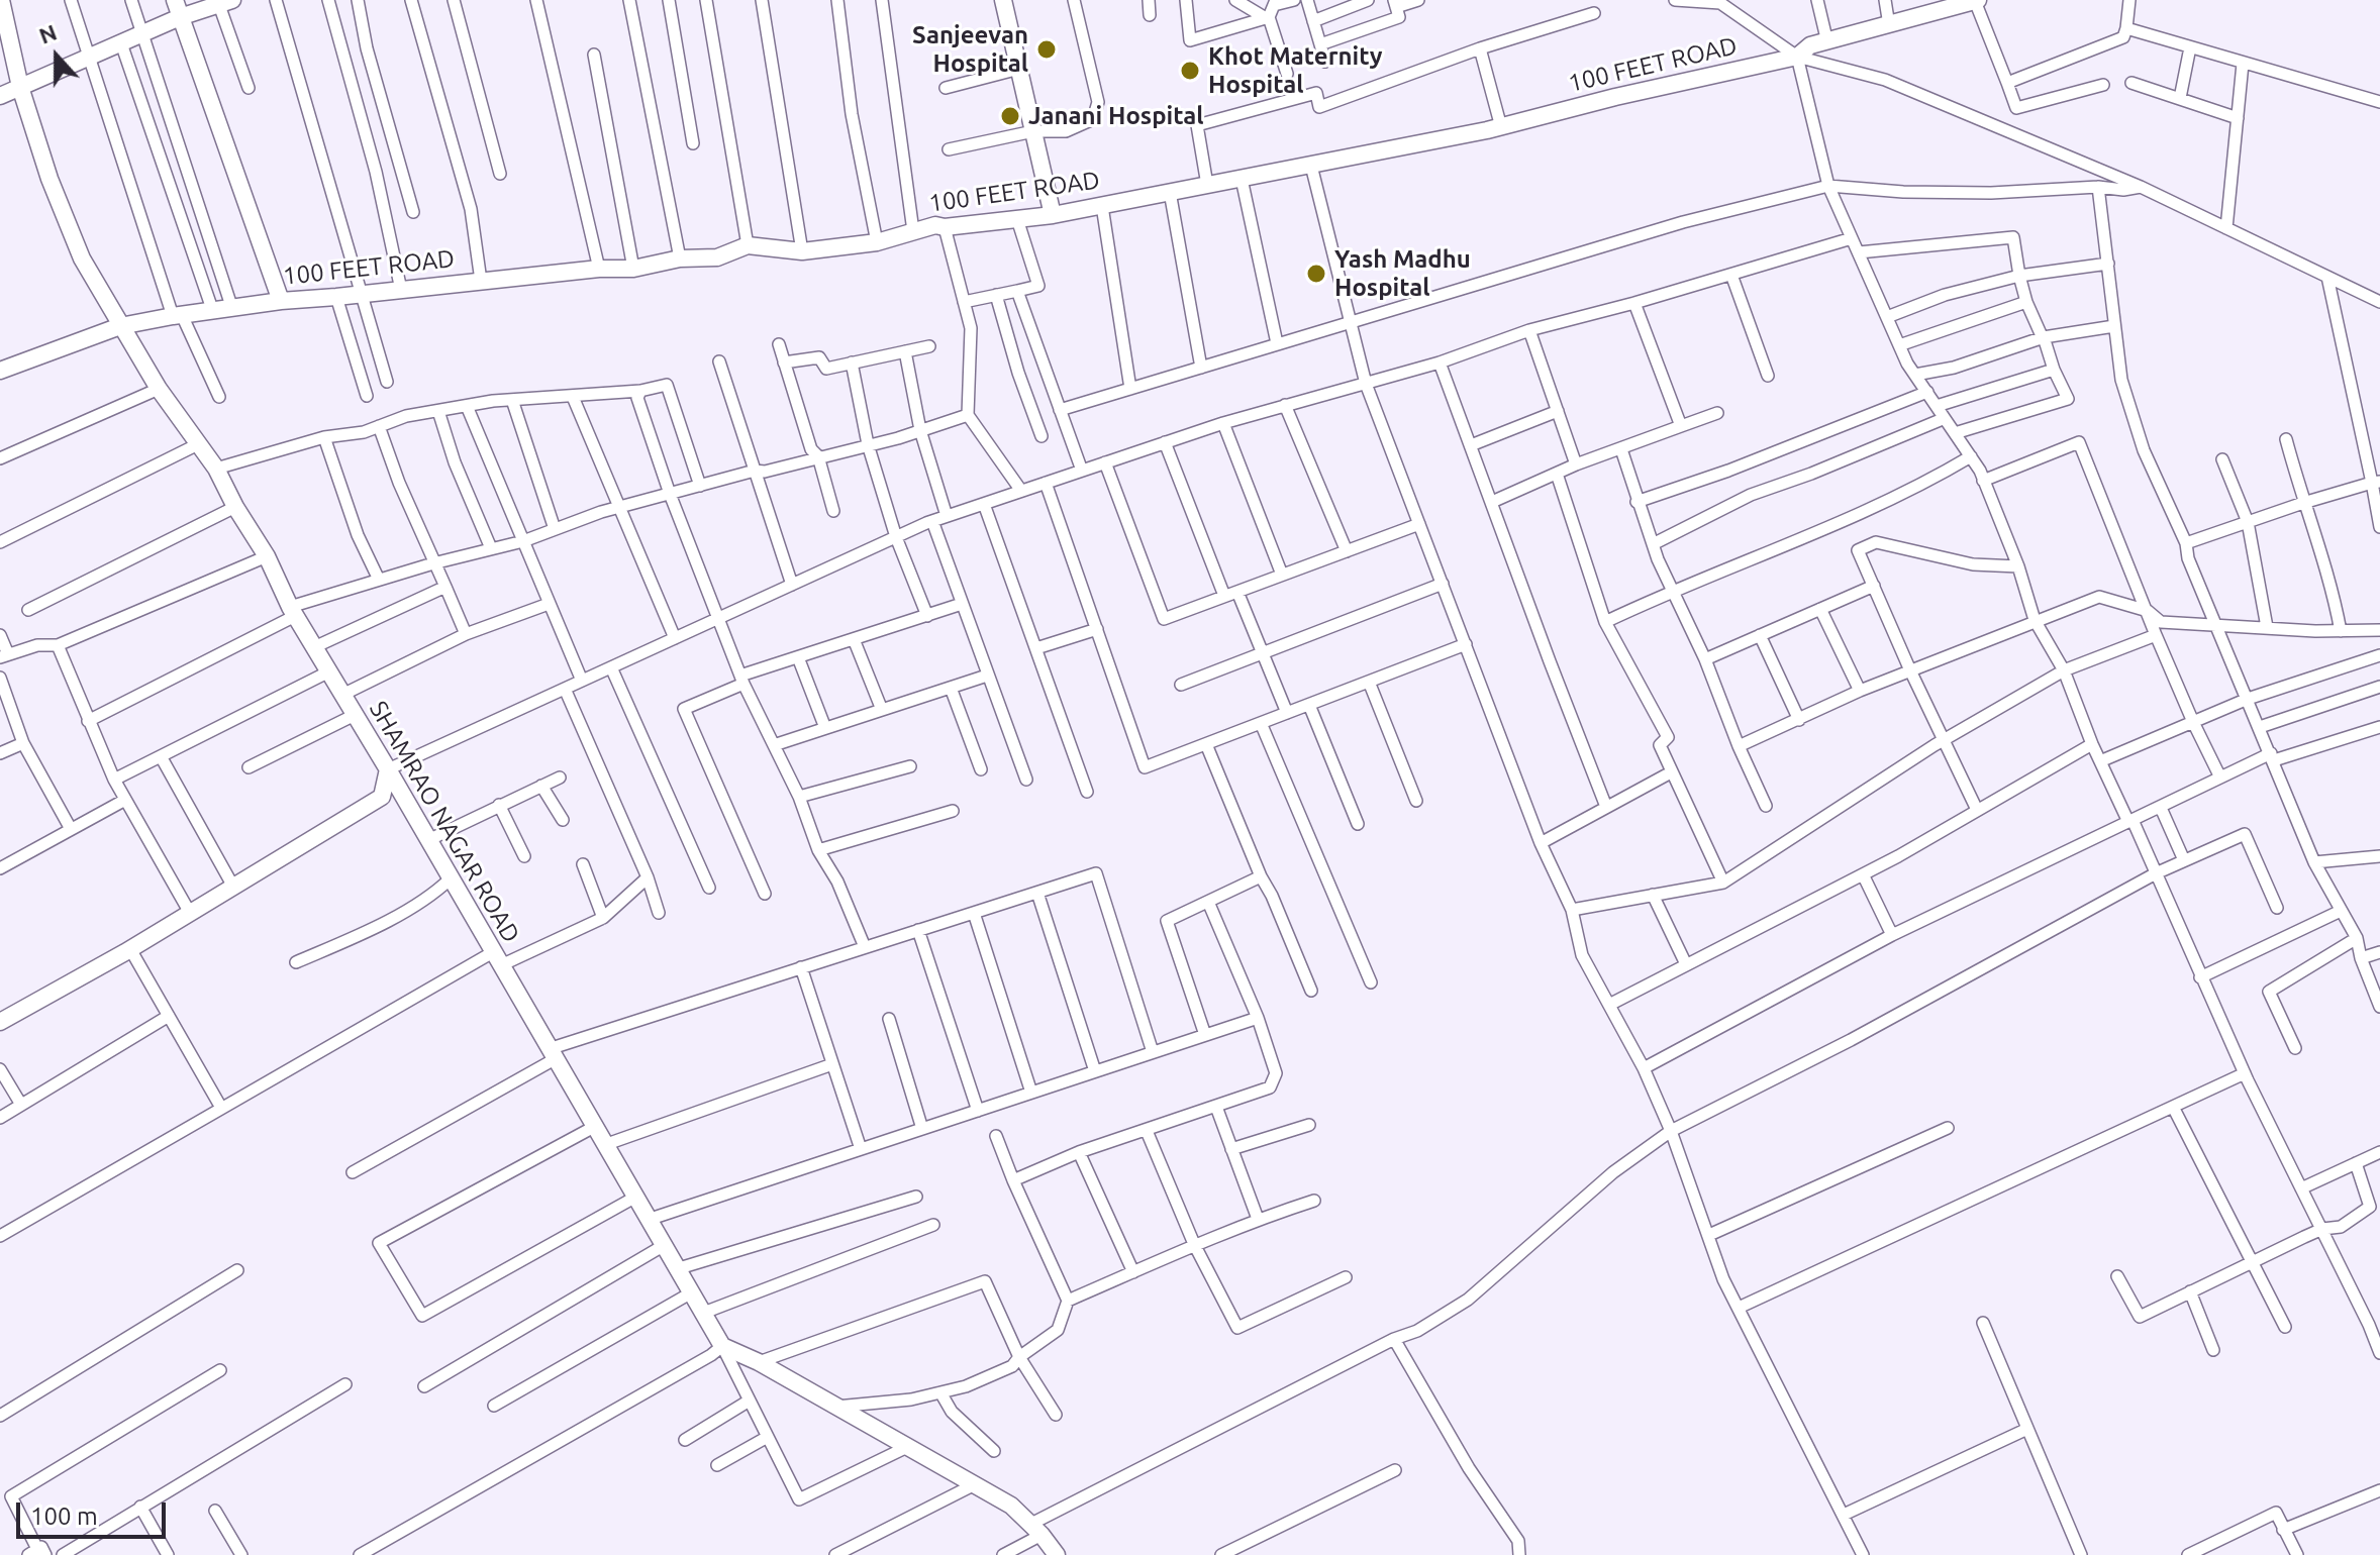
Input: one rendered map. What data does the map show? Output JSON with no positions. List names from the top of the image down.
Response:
{
  "streets": {
    "main road": ["100 FEET ROAD", "SHAMRAO NAGAR ROAD"]
  },
  "crossings": [
    ["100 FEET ROAD", "SHAMRAO NAGAR ROAD"]
  ],
  "places": [
    "Sanjeevan Hospital",
    "Khot Maternity Hospital",
    "Janani Hospital",
    "Yash Madhu Hospital"
  ],
  "scale_bar": "100 m",
  "north": "top"
}
